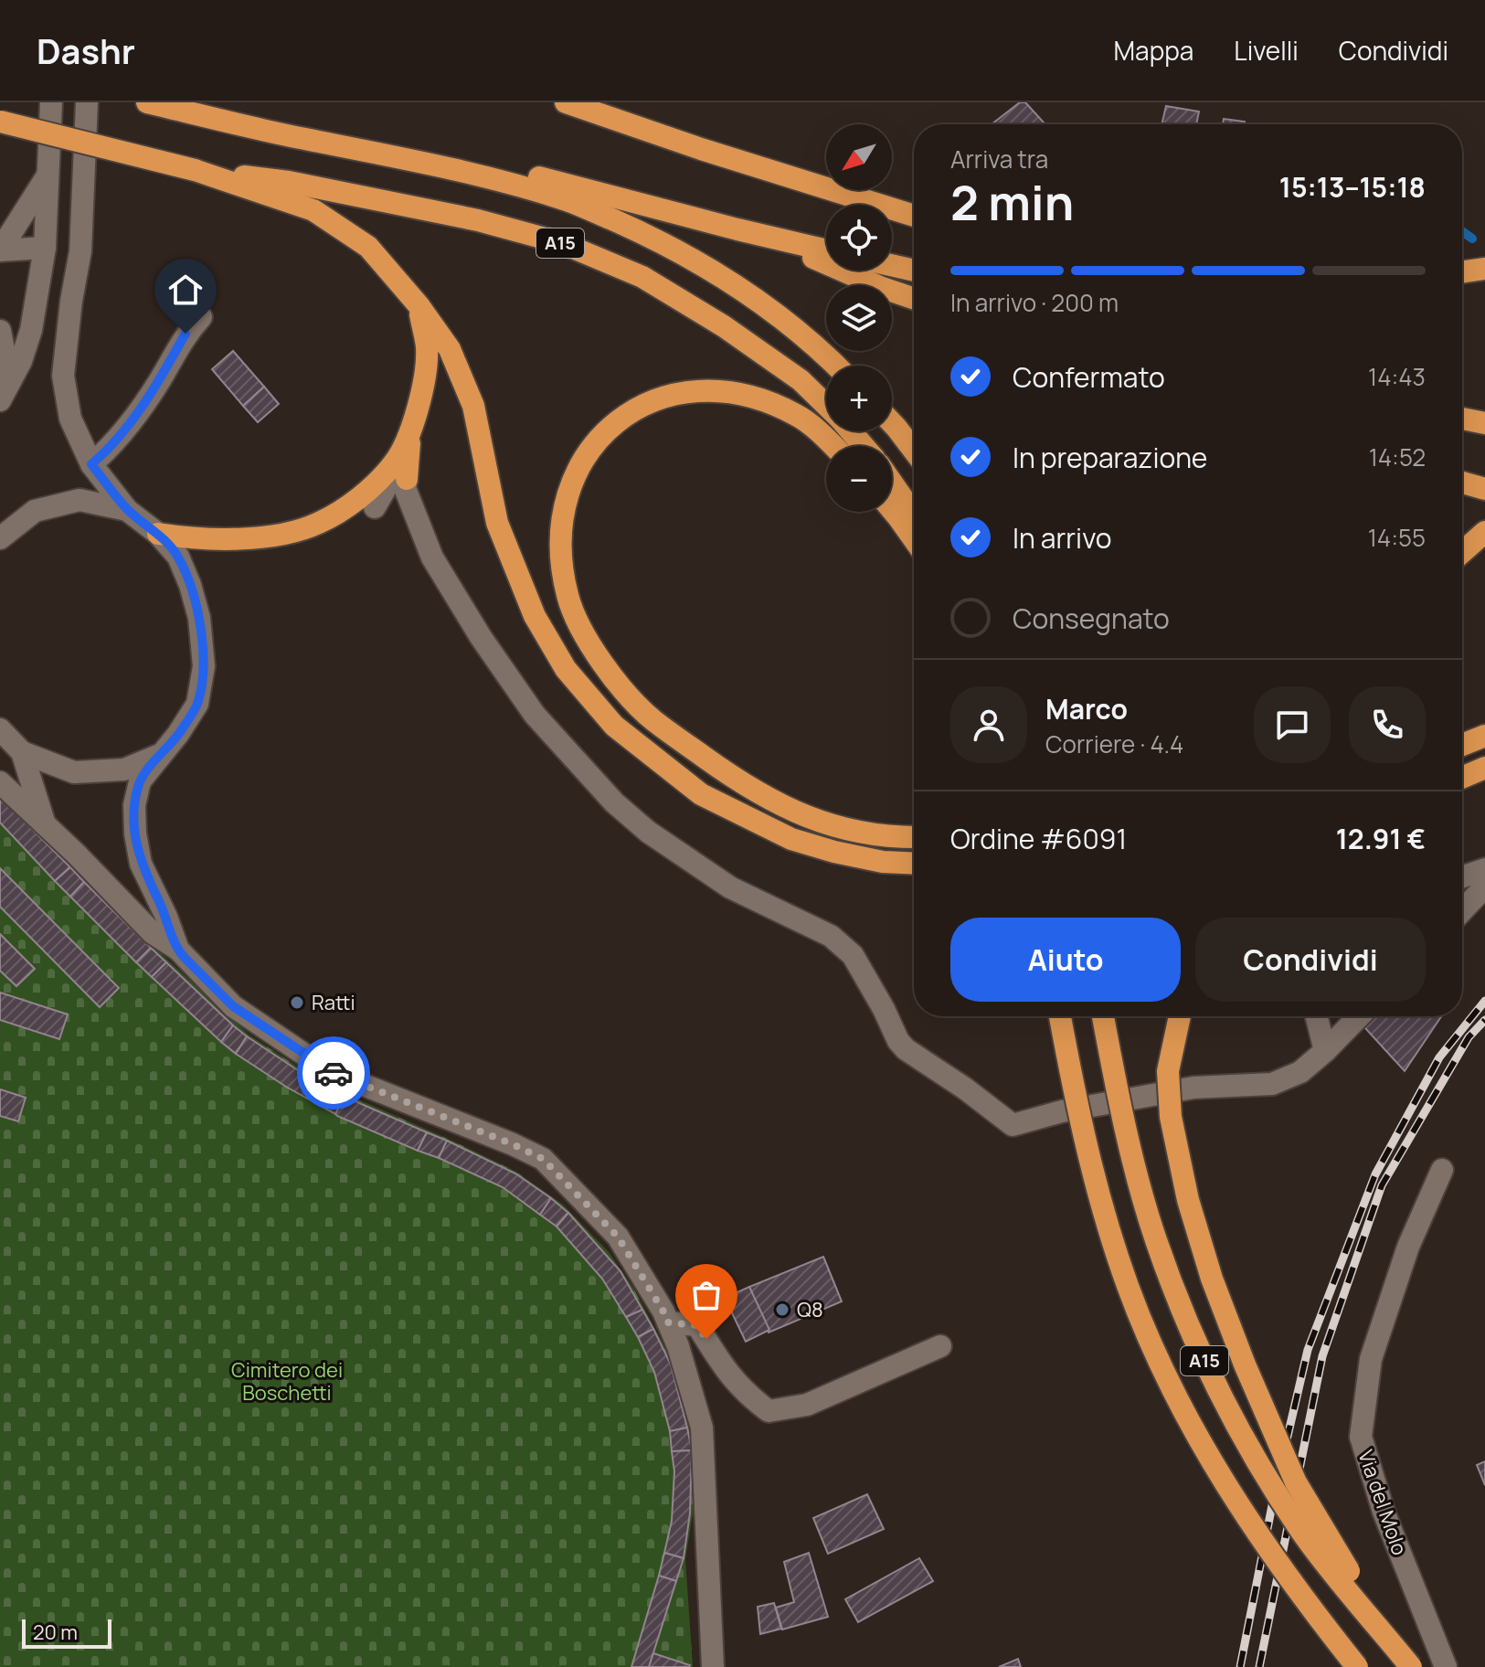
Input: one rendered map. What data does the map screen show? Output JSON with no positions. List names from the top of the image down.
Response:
{
  "streets": {
    "highway": ["A15"],
    "street": ["Via del Molo"]
  },
  "parks": ["Cimitero dei Boschetti"],
  "places": ["Ratti", "Q8"],
  "scale_bar": "20 m",
  "north": "bottom left",
  "page": {
    "header": "Dashr",
    "nav": ["Mappa", "Livelli", "Condividi"],
    "map_buttons": ["+", "−"],
    "heading": ["2 min", "Arriva tra", "15:13–15:18"],
    "panel": [
      "Marco",
      "Corriere · 4.4",
      "Ordine #6091",
      "12.91 €"
    ],
    "bar": "In arrivo · 200 m",
    "list": [
      ["Confermato", "14:43"],
      ["In preparazione", "14:52"],
      ["In arrivo", "14:55"],
      "Consegnato"
    ],
    "buttons": ["Aiuto", "Condividi"],
    "scale": "20 m"
  }
}
